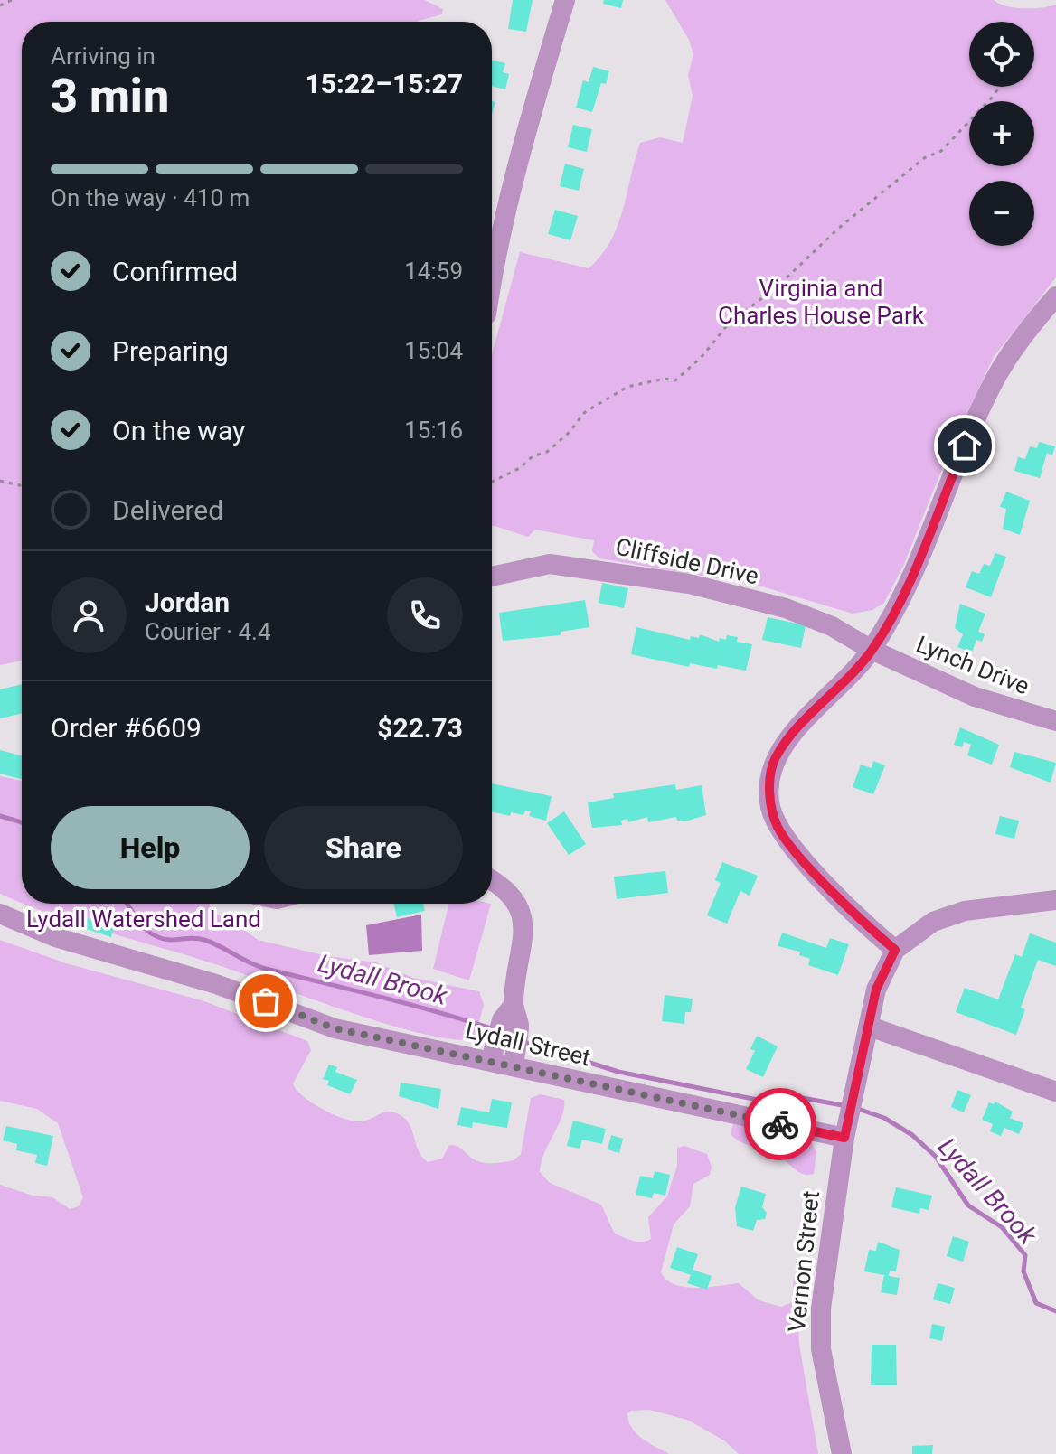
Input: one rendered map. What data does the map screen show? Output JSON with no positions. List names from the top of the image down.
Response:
{
  "streets": {
    "street": [
      "Cliffside Drive",
      "Lynch Drive",
      "Lydall Street",
      "Vernon Street"
    ]
  },
  "crossings": [
    ["Cliffside Drive", "Lynch Drive"],
    ["Lydall Street", "Vernon Street"]
  ],
  "water": ["Lydall Brook"],
  "parks": ["Virginia and Charles House Park", "Lydall Watershed Land"],
  "page": {
    "map_buttons": ["+", "−"],
    "heading": ["3 min", "Arriving in", "15:22–15:27"],
    "panel": [
      "Jordan",
      "Courier · 4.4",
      "Order #6609",
      "$22.73"
    ],
    "bar": "On the way · 410 m",
    "list": [
      ["Confirmed", "14:59"],
      ["Preparing", "15:04"],
      ["On the way", "15:16"],
      "Delivered"
    ],
    "buttons": ["Help", "Share"]
  }
}
